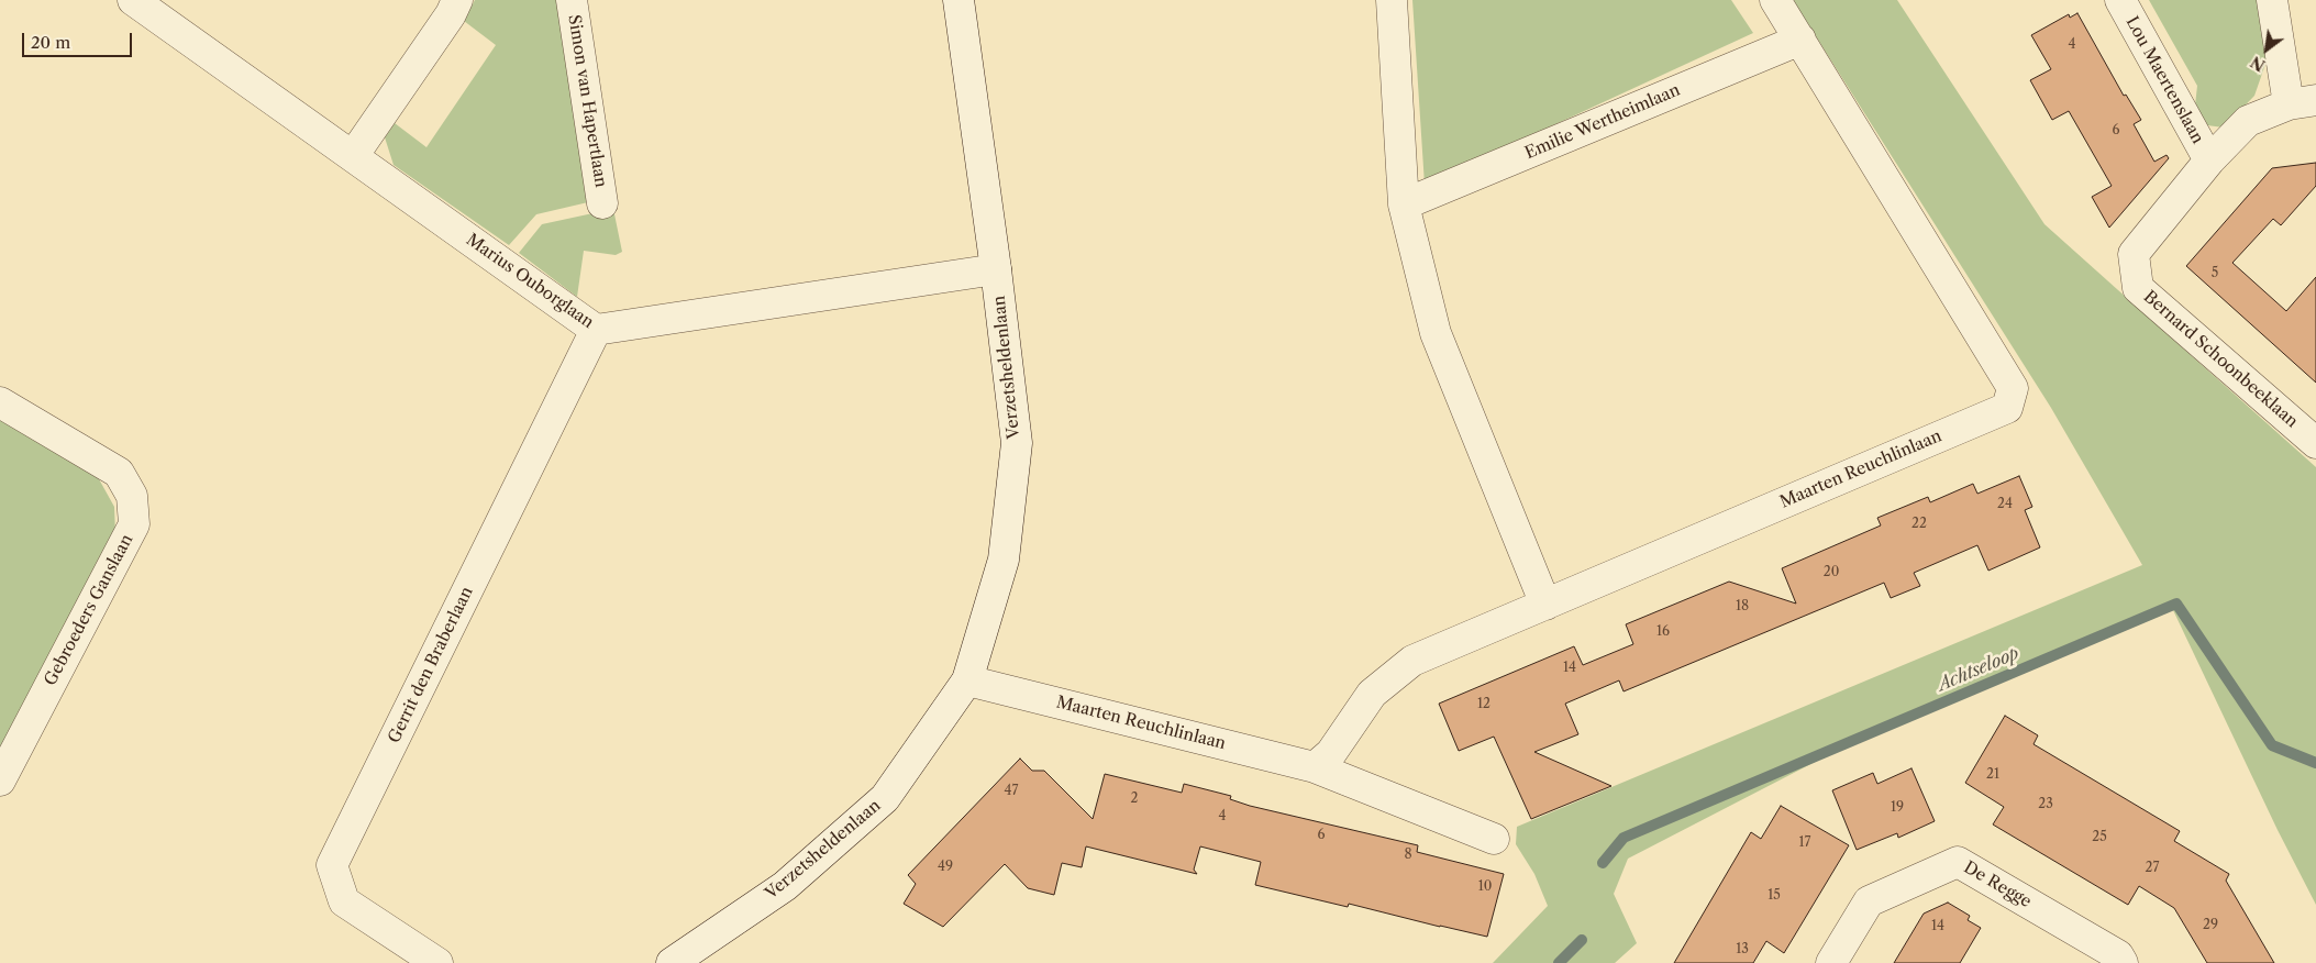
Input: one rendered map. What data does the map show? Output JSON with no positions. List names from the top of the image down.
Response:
{
  "streets": {
    "street": [
      "Lou Maertenslaan",
      "Simon van Hapertlaan",
      "Emilie Wertheimlaan",
      "Marius Ouborglaan",
      "Bernard Schoonbeeklaan",
      "Verzetsheldenlaan",
      "Maarten Reuchlinlaan",
      "Gebroeders Ganslaan",
      "Gerrit den Braberlaan",
      "De Regge"
    ]
  },
  "crossings": [
    ["Lou Maertenslaan", "Bernard Schoonbeeklaan"],
    ["Emilie Wertheimlaan", "Maarten Reuchlinlaan"],
    ["Marius Ouborglaan", "Verzetsheldenlaan"],
    ["Marius Ouborglaan", "Gerrit den Braberlaan"],
    ["Verzetsheldenlaan", "Maarten Reuchlinlaan"]
  ],
  "water": ["Achtseloop"],
  "house_numbers": [
    "4",
    "6",
    "5",
    "24",
    "22",
    "20",
    "18",
    "16",
    "14",
    "12",
    "21",
    "47",
    "2",
    "23",
    "19",
    "4",
    "6",
    "25",
    "17",
    "8",
    "49",
    "27",
    "10",
    "15",
    "29",
    "14",
    "13"
  ],
  "scale_bar": "20 m",
  "north": "bottom left"
}
